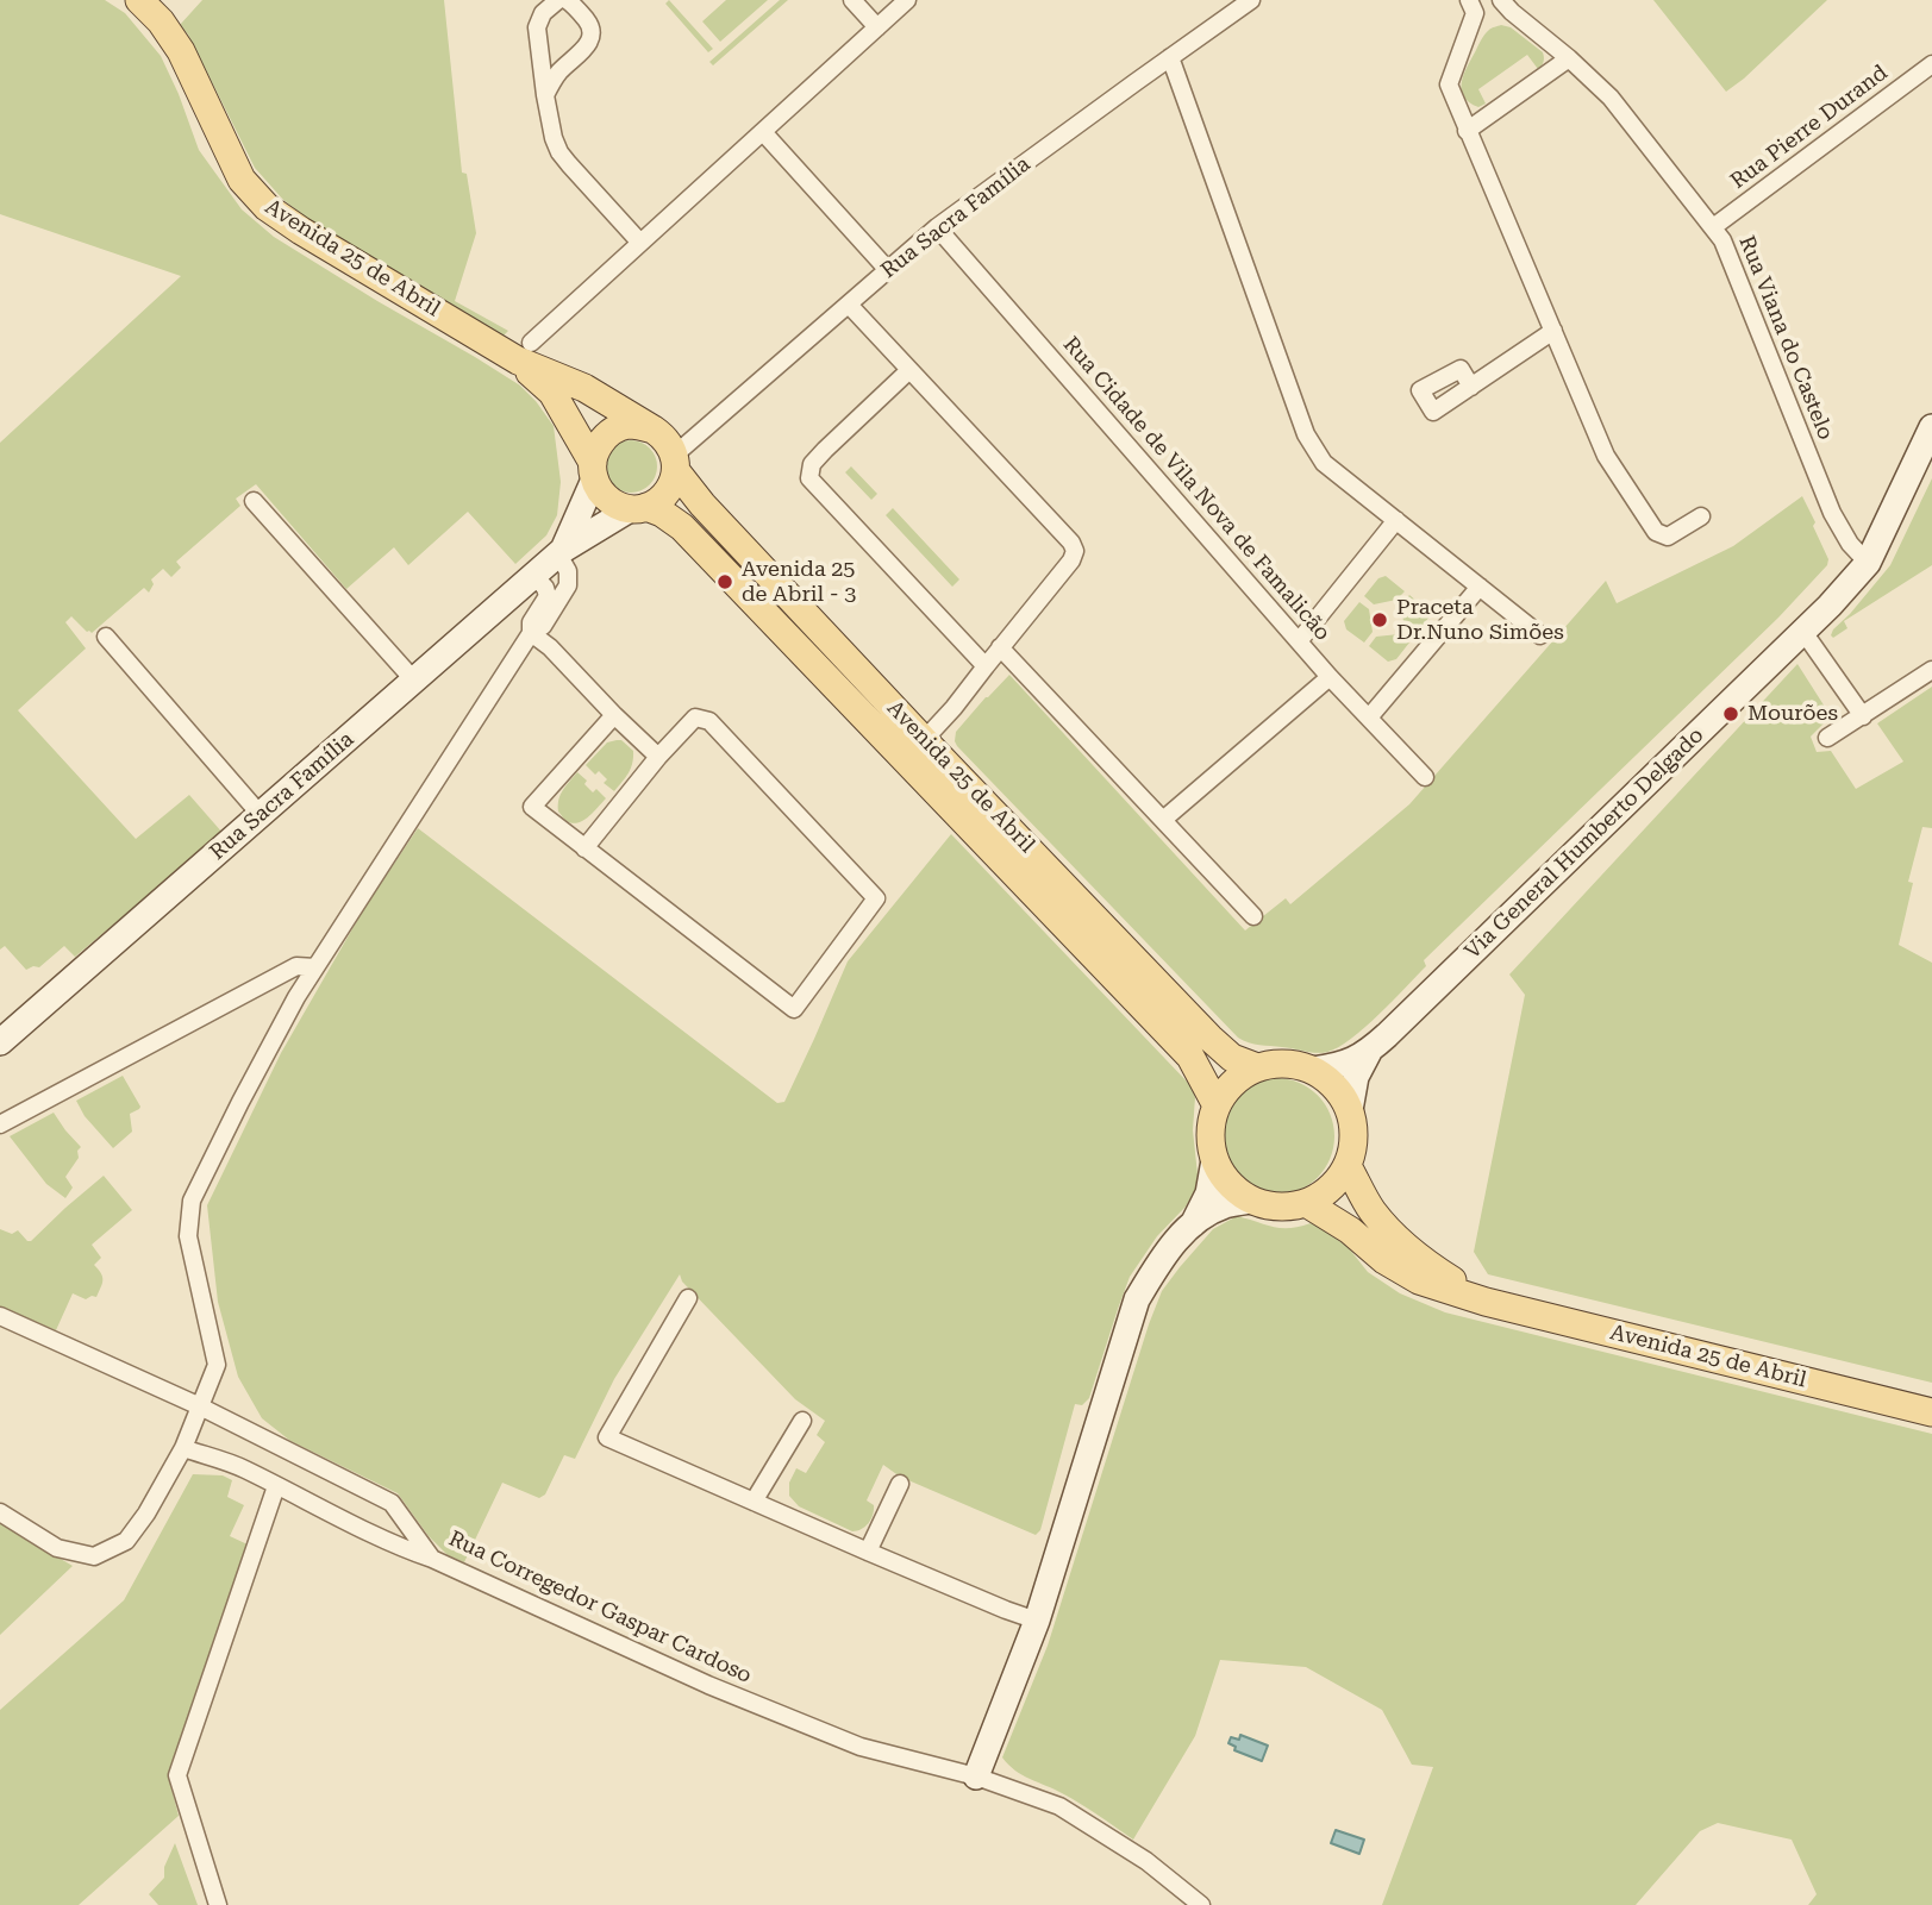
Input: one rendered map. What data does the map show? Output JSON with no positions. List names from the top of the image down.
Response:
{
  "streets": {
    "main road": ["Avenida 25 de Abril"],
    "street": [
      "Rua Pierre Durand",
      "Rua Sacra Família",
      "Rua Viana do Castelo",
      "Rua Cidade de Vila Nova de Famalicão",
      "Via General Humberto Delgado",
      "Rua Corregedor Gaspar Cardoso"
    ]
  },
  "crossings": [
    ["Rua Pierre Durand", "Rua Viana do Castelo"],
    ["Rua Sacra Família", "Avenida 25 de Abril"],
    ["Rua Sacra Família", "Rua Cidade de Vila Nova de Famalicão"],
    ["Avenida 25 de Abril", "Via General Humberto Delgado"],
    ["Rua Viana do Castelo", "Via General Humberto Delgado"]
  ],
  "places": ["Avenida 25 de Abril - 3", "Praceta Dr.Nuno Simões", "Mourões"]
}
